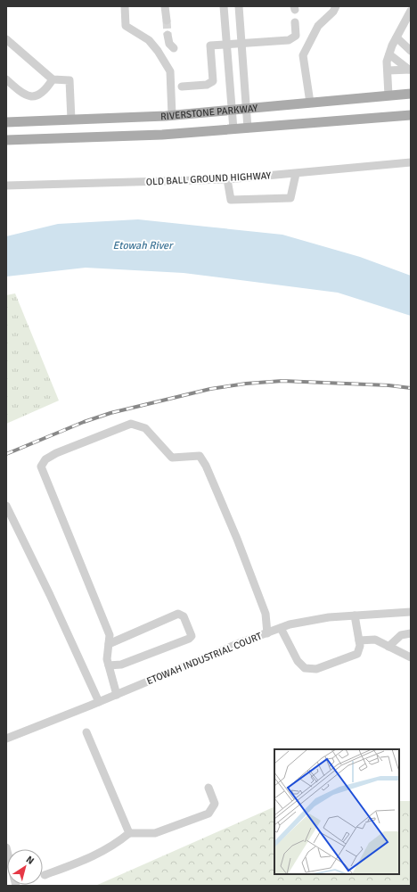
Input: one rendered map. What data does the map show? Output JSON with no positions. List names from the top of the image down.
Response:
{
  "streets": {
    "main road": ["RIVERSTONE PARKWAY"],
    "street": ["OLD BALL GROUND HIGHWAY", "ETOWAH INDUSTRIAL COURT"]
  },
  "water": ["Etowah River"],
  "north": "top right"
}
